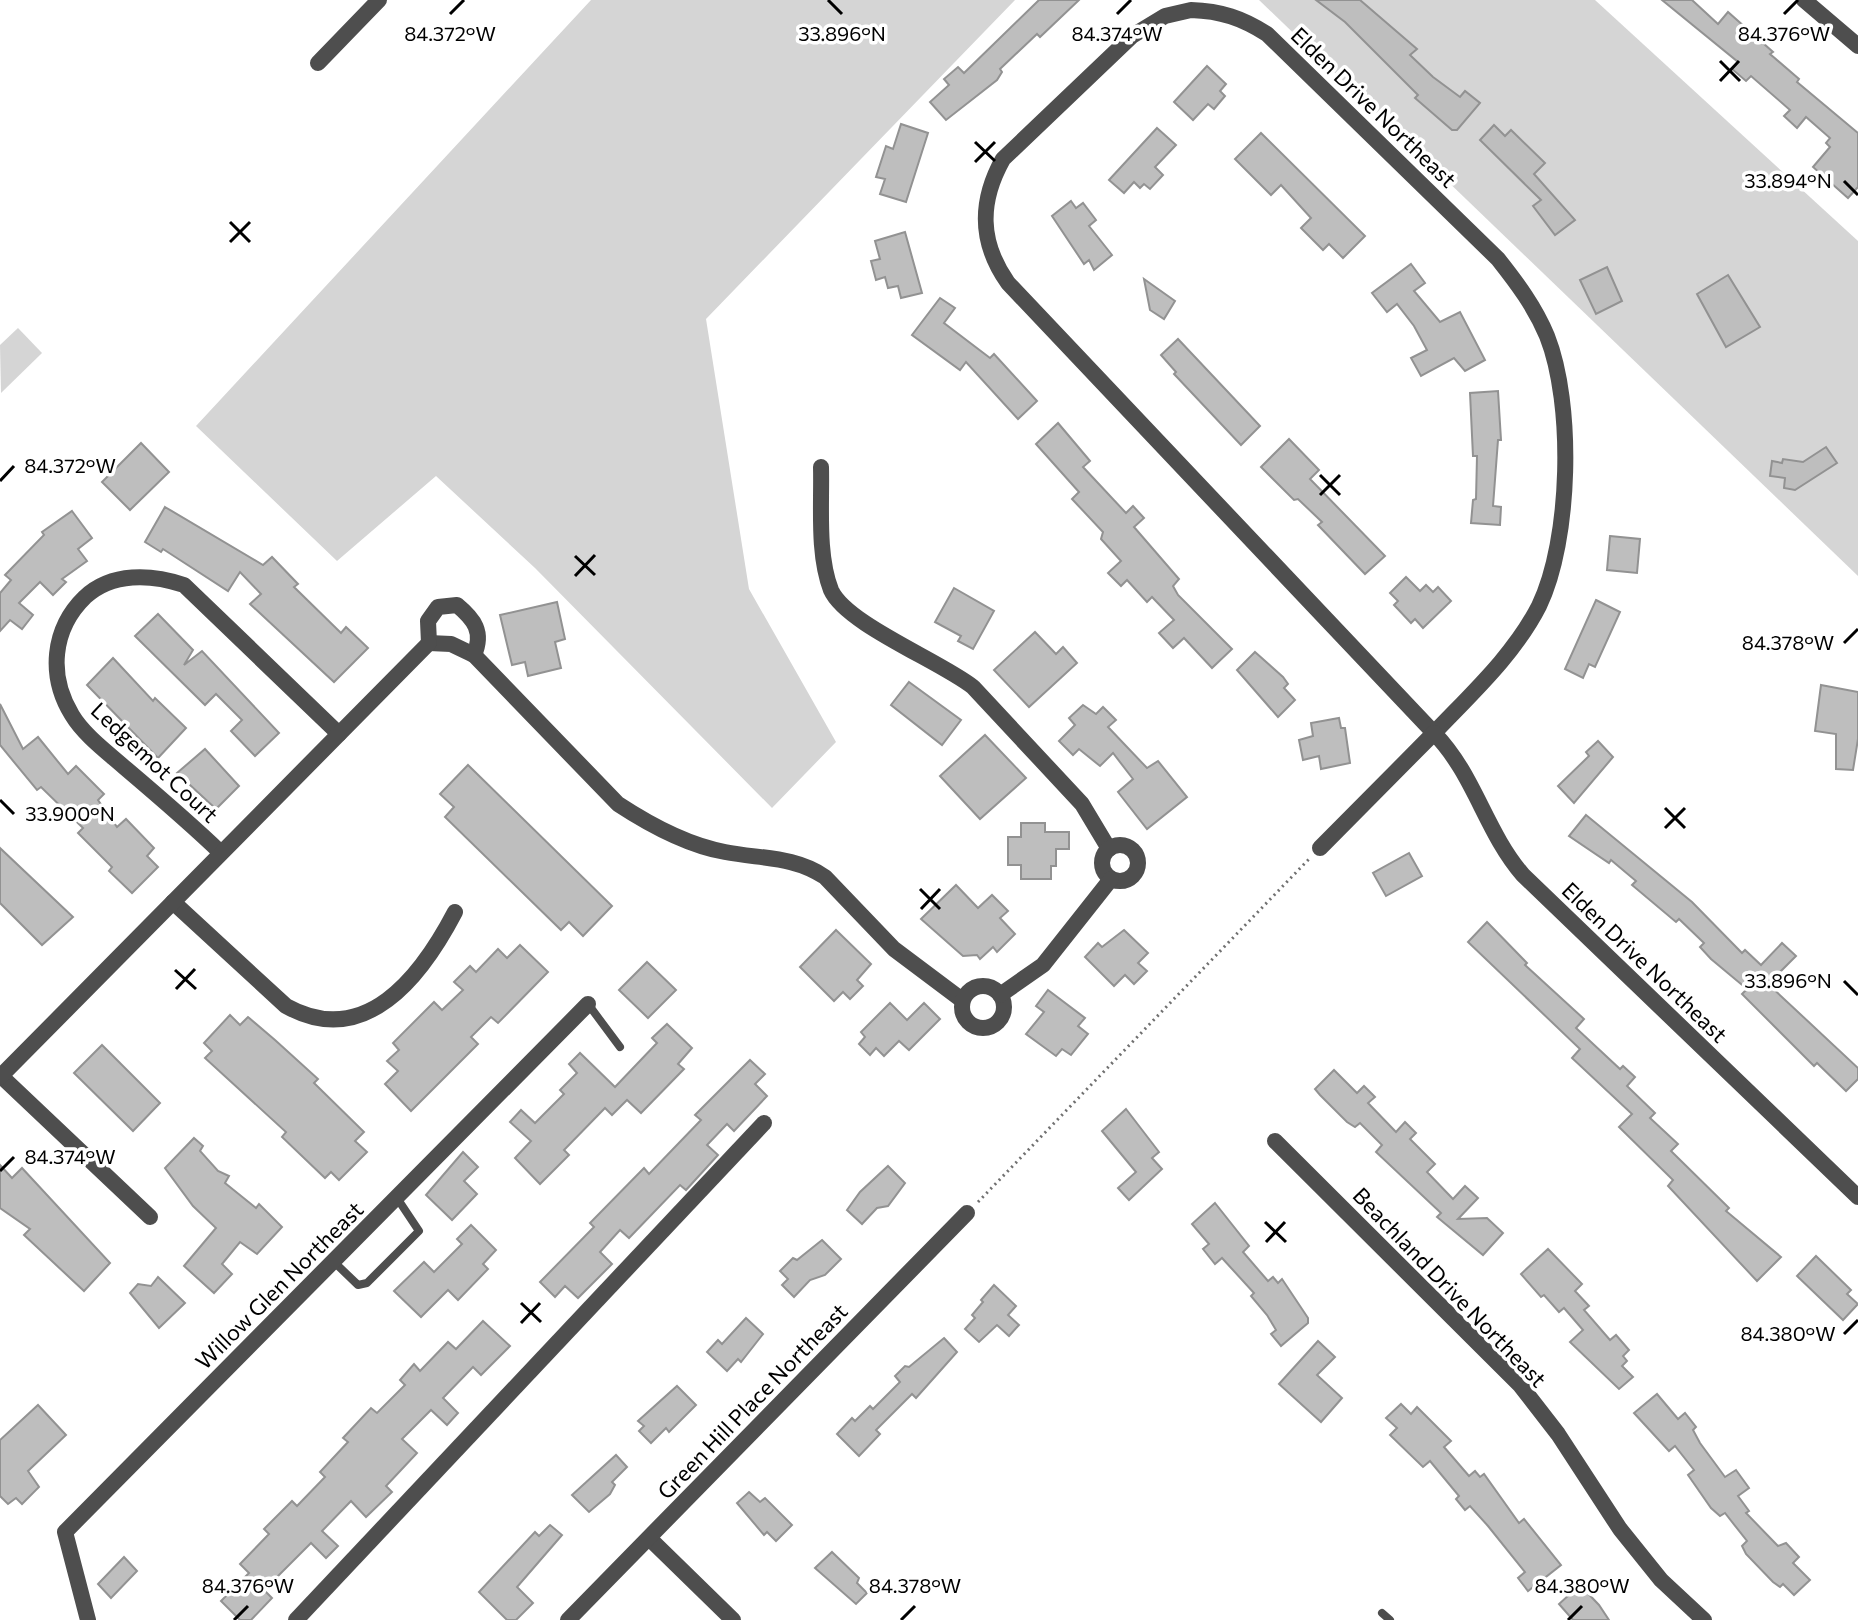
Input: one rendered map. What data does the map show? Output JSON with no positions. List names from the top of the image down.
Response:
{
  "streets": {
    "street": [
      "Elden Drive Northeast",
      "Ledgemot Court",
      "Willow Glen Northeast",
      "Beachland Drive Northeast",
      "Green Hill Place Northeast"
    ]
  },
  "coordinates": [
    "33.896°N",
    "84.372°W",
    "84.374°W",
    "84.376°W",
    "33.894°N",
    "84.378°W",
    "33.900°N",
    "84.380°W"
  ]
}
